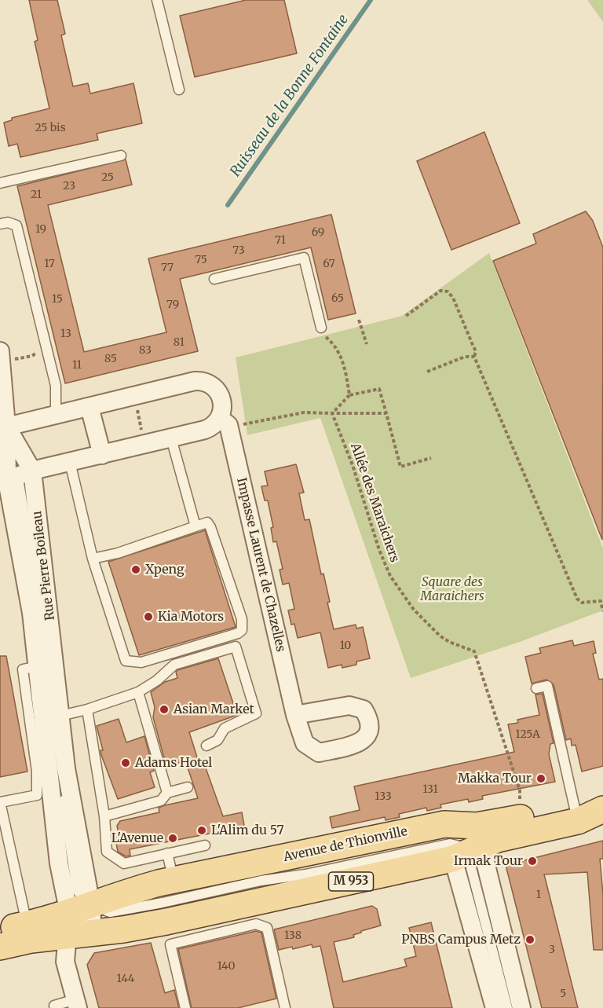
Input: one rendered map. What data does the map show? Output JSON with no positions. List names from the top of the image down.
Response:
{
  "streets": {
    "main road": ["Avenue de Thionville", "M 953"],
    "street": ["Impasse Laurent de Chazelles", "Rue Pierre Boileau"],
    "path": ["Allée des Maraichers"]
  },
  "crossings": [
    ["Rue Pierre Boileau", "Avenue de Thionville"]
  ],
  "water": ["Ruisseau de la Bonne Fontaine"],
  "parks": ["Square des Maraichers"],
  "places": [
    "Xpeng",
    "Kia Motors",
    "Asian Market",
    "Adams Hotel",
    "Makka Tour",
    "L'Alim du 57",
    "L'Avenue",
    "Irmak Tour",
    "PNBS Campus Metz"
  ],
  "house_numbers": [
    "25 bis",
    "25",
    "23",
    "21",
    "19",
    "69",
    "71",
    "73",
    "75",
    "17",
    "67",
    "77",
    "65",
    "15",
    "79",
    "13",
    "81",
    "83",
    "85",
    "11",
    "10",
    "125A",
    "131",
    "133",
    "1",
    "138",
    "3",
    "140",
    "144",
    "5"
  ]
}
